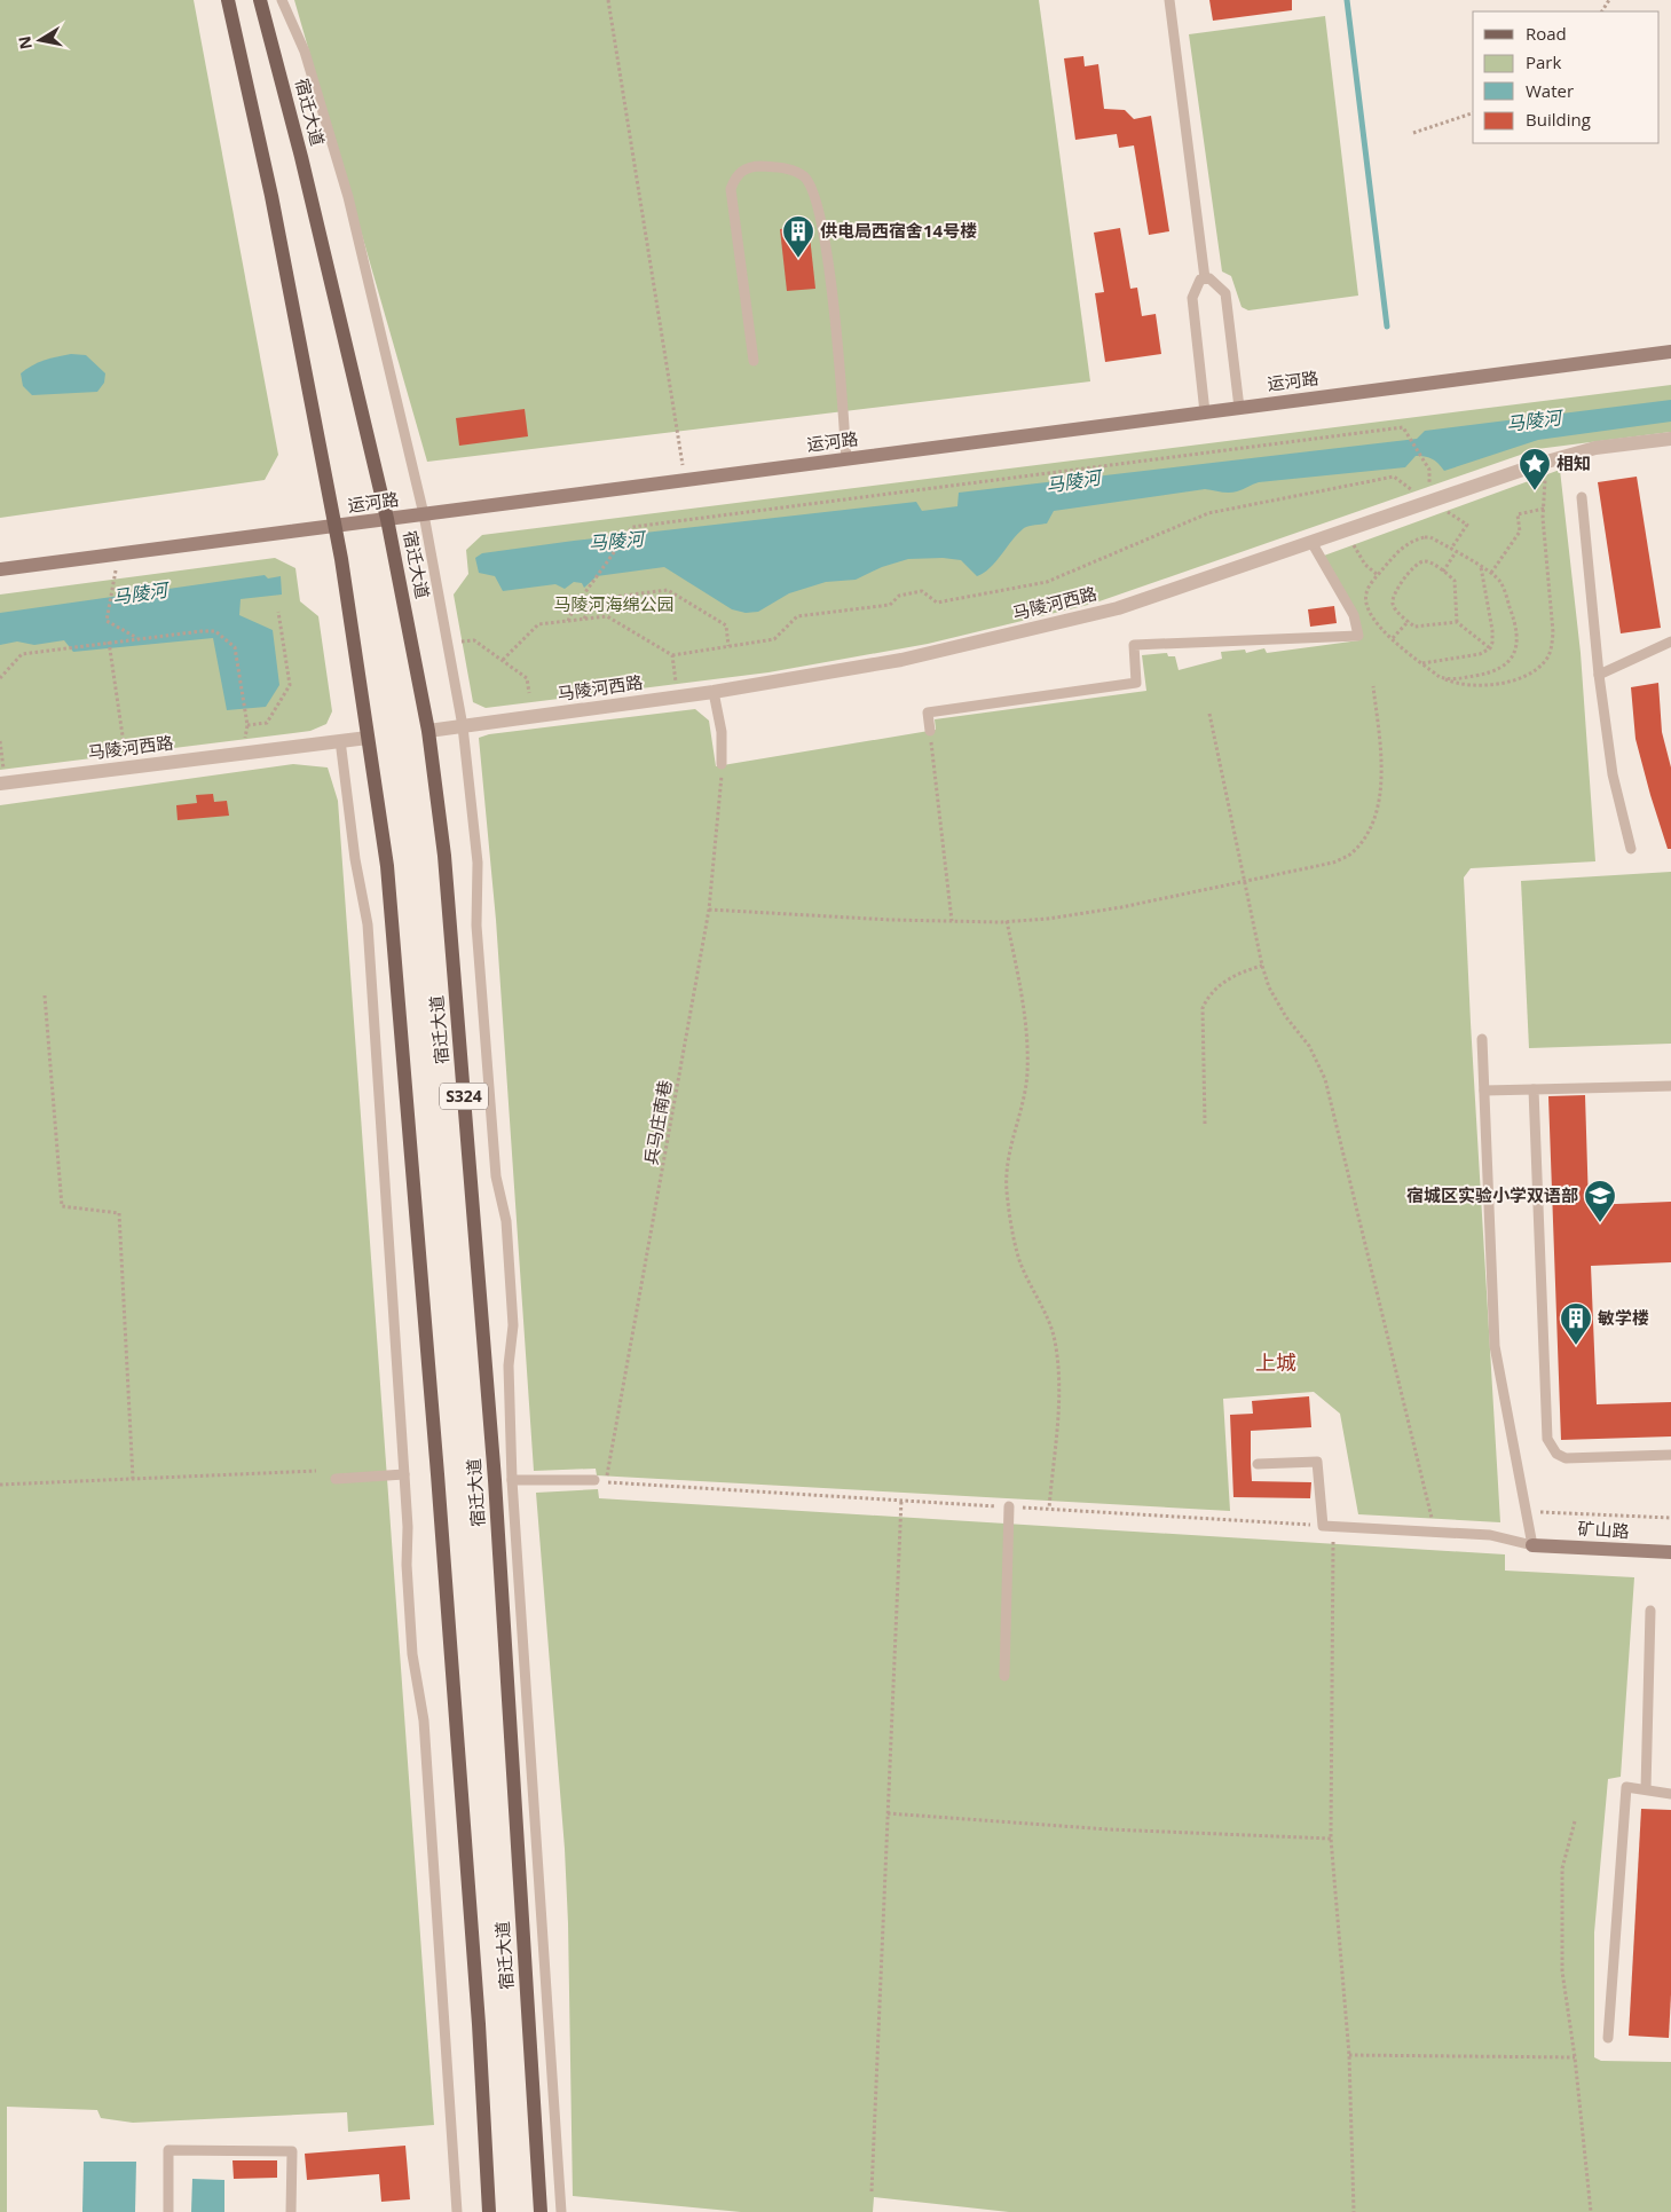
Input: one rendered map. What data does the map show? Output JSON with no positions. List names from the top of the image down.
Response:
{
  "streets": {
    "main road": ["宿迁大道", "S324"],
    "street": ["运河路", "马陵河西路", "矿山路"],
    "path": ["兵马庄南巷"]
  },
  "crossings": [
    ["宿迁大道", "运河路"],
    ["宿迁大道", "马陵河西路"]
  ],
  "districts": ["上城"],
  "water": ["马陵河"],
  "parks": ["马陵河海绵公园"],
  "places": {
    "building": ["供电局西宿舍14号楼", "敏学楼"],
    "place": ["相知"],
    "school or university": ["宿城区实验小学双语部"]
  },
  "legend": [
    "Road",
    "Park",
    "Water",
    "Building"
  ],
  "north": "left"
}
